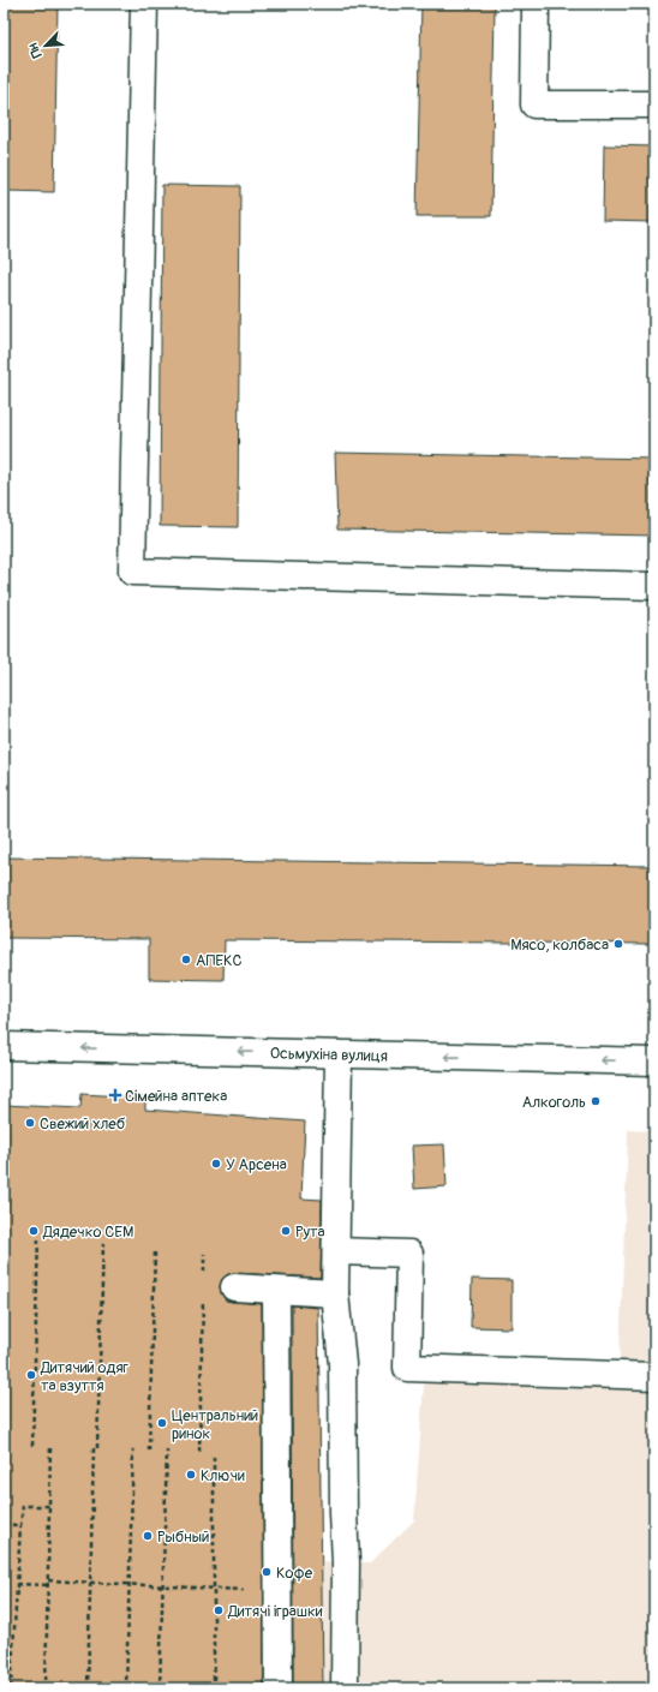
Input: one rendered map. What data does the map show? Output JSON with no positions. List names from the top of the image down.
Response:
{
  "streets": {
    "street": ["Осьмухіна вулиця"]
  },
  "one_way": ["Осьмухіна вулиця"],
  "places": {
    "other": [
      "Мясо, колбаса",
      "АПЕКС",
      "Алкоголь",
      "Свежий хлеб",
      "У Арсена",
      "Дядечко СЕМ",
      "Рута",
      "Дитячий одяг та взуття",
      "Центральний ринок",
      "Ключи",
      "Рыбный",
      "Кофе",
      "Дитячі іграшки"
    ],
    "health": ["Сімейна аптека"]
  },
  "north": "bottom left"
}
